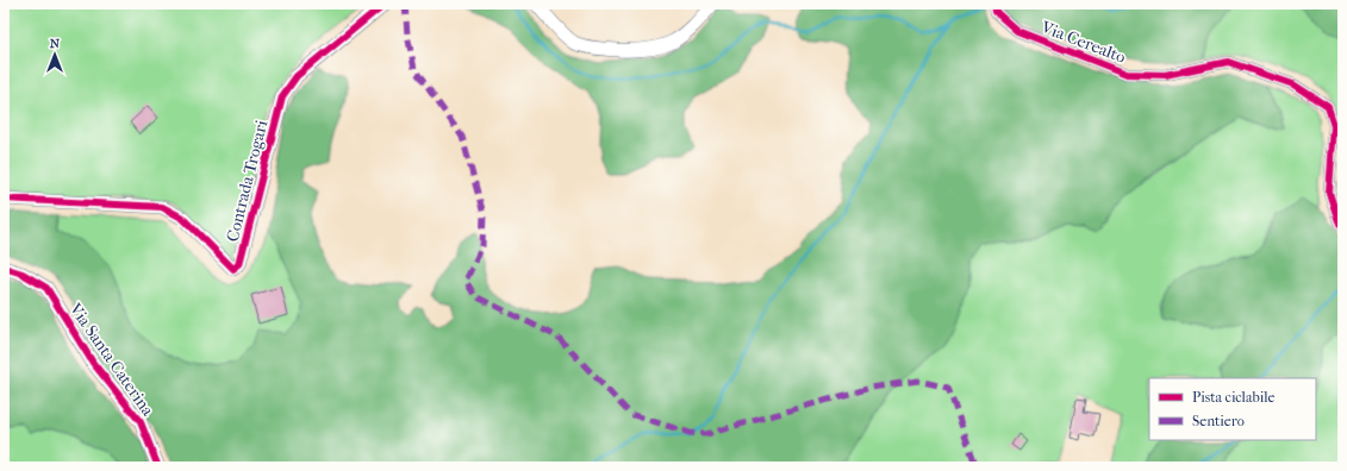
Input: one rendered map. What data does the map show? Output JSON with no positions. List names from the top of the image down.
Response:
{
  "streets": {
    "street": ["Via Cerealto", "Contrada Trogari", "Via Santa Caterina"]
  },
  "legend": ["Pista ciclabile", "Sentiero"],
  "north": "top"
}
